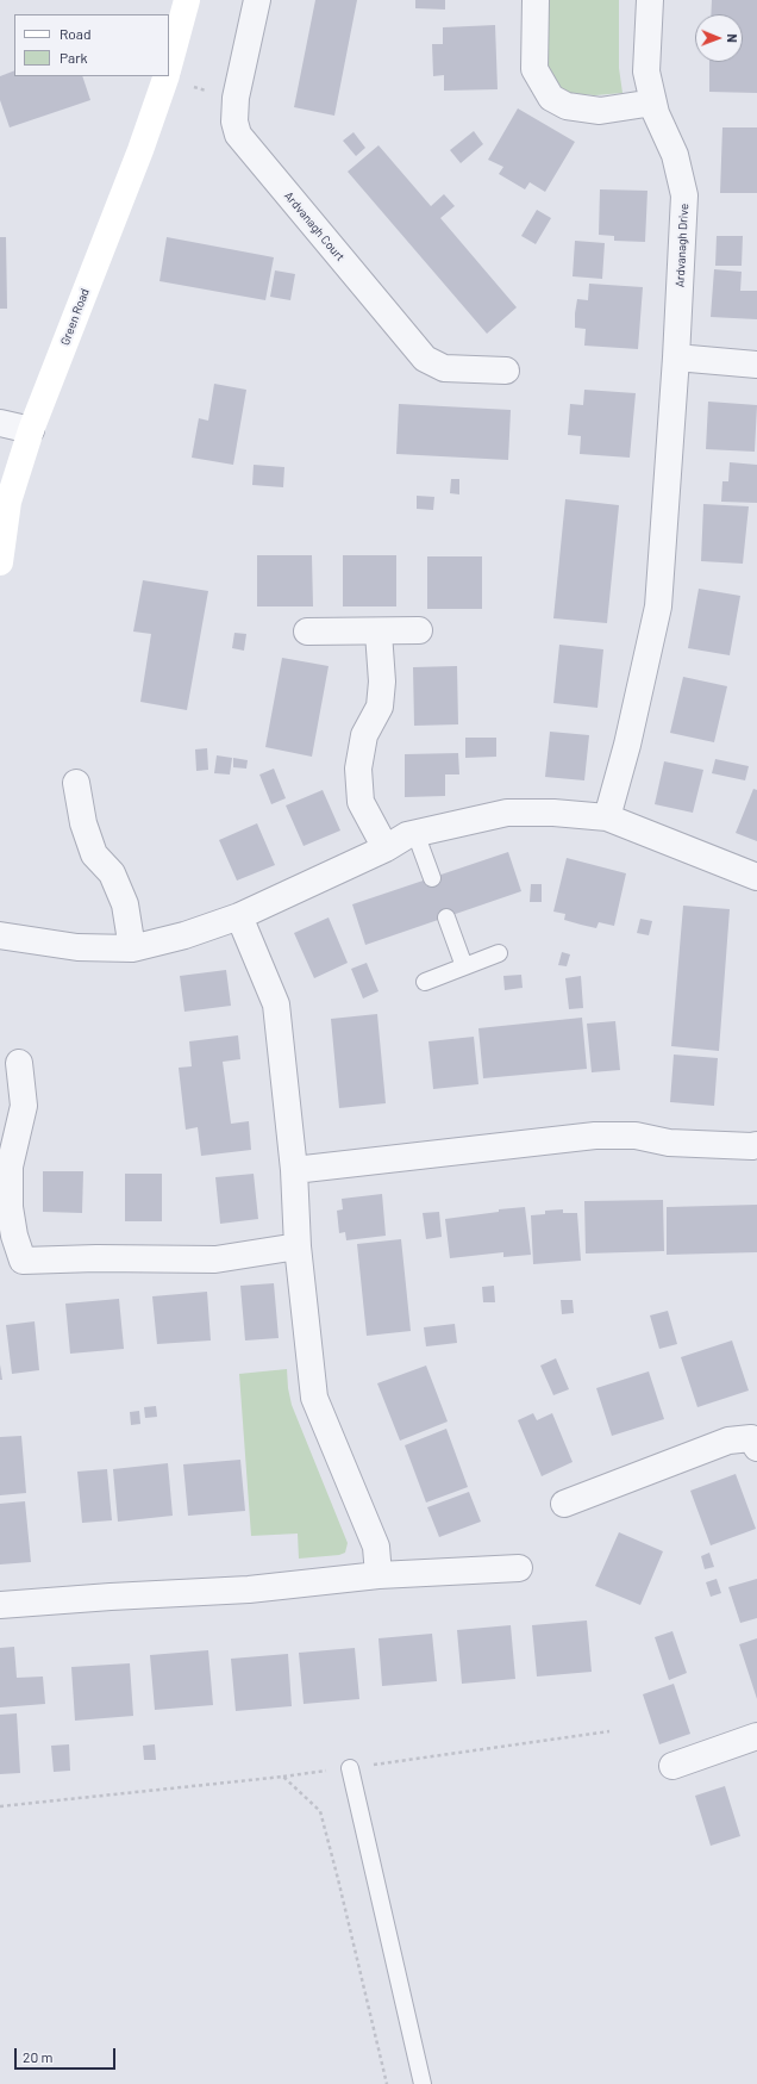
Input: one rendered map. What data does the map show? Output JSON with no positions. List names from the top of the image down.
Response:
{
  "streets": {
    "street": ["Ardvanagh Court", "Ardvanagh Drive", "Green Road"]
  },
  "legend": ["Road", "Park"],
  "scale_bar": "20 m",
  "north": "right"
}
